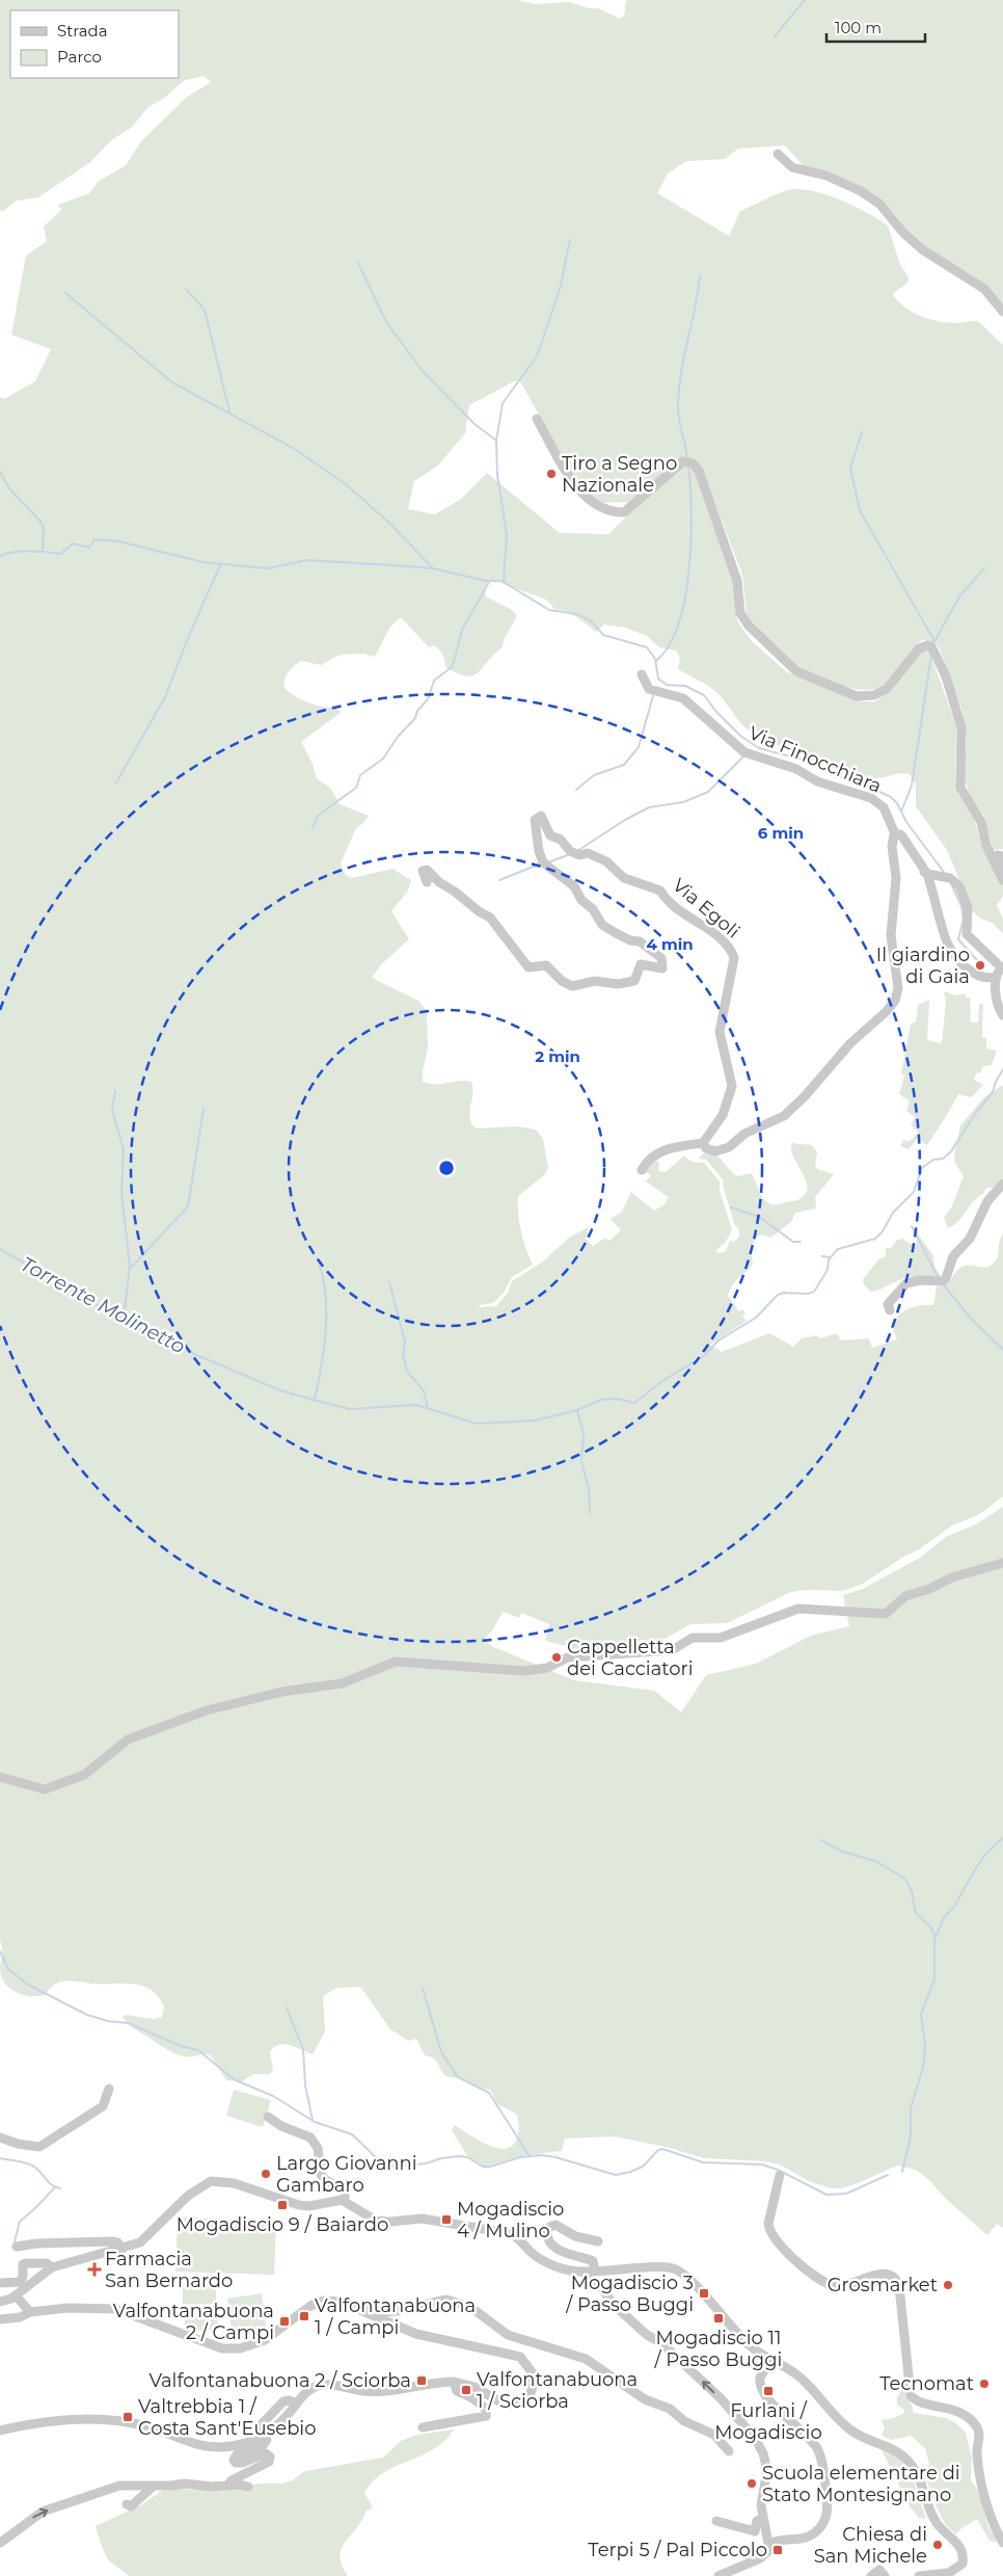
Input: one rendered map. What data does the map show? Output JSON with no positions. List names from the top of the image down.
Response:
{
  "streets": {
    "street": ["Via Finocchiara", "Via Egoli"]
  },
  "water": ["Torrente Molinetto"],
  "places": {
    "other": [
      "Tiro a Segno Nazionale",
      "Il giardino di Gaia",
      "Cappelletta dei Cacciatori",
      "Largo Giovanni Gambaro",
      "Grosmarket",
      "Tecnomat",
      "Scuola elementare di Stato Montesignano",
      "Chiesa di San Michele"
    ],
    "transit": [
      "Mogadiscio 9 / Baiardo",
      "Mogadiscio 4 / Mulino",
      "Mogadiscio 3 / Passo Buggi",
      "Valfontanabuona 1 / Campi",
      "Mogadiscio 11 / Passo Buggi",
      "Valfontanabuona 2 / Campi",
      "Valfontanabuona 2 / Sciorba",
      "Valfontanabuona 1 / Sciorba",
      "Furlani / Mogadiscio",
      "Valtrebbia 1 / Costa Sant'Eusebio",
      "Terpi 5 / Pal Piccolo"
    ],
    "health": ["Farmacia San Bernardo"]
  },
  "legend": ["Strada", "Parco"],
  "scale_bar": "100 m",
  "rings": ["6 min", "4 min", "2 min"]
}
